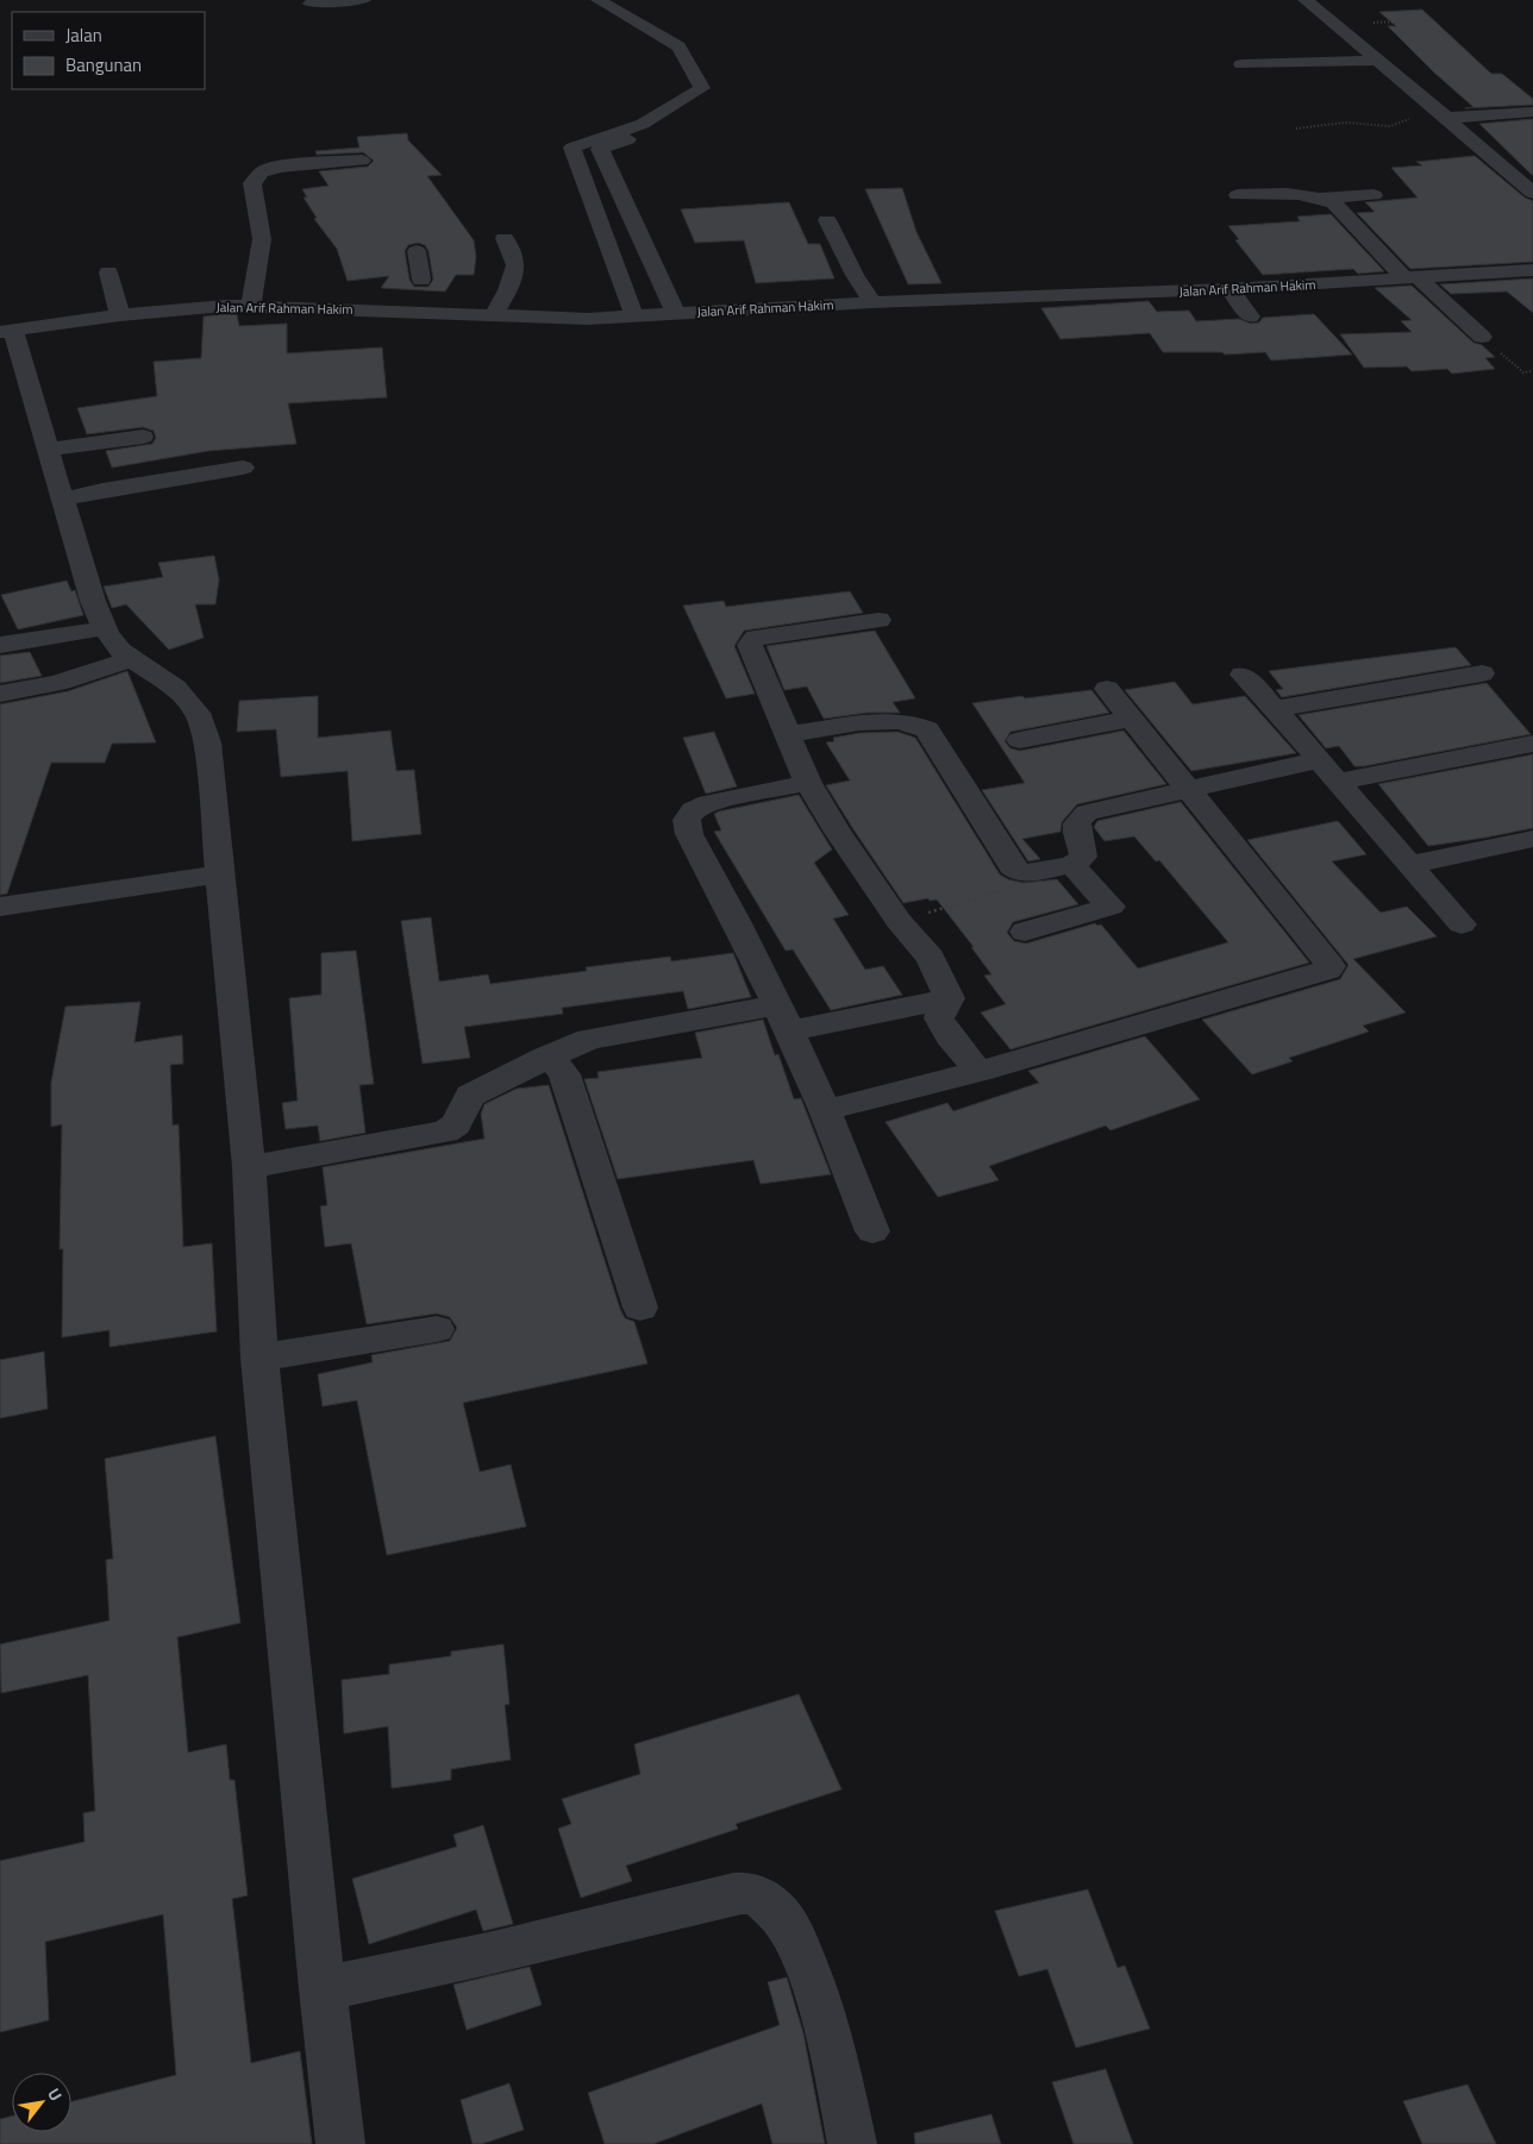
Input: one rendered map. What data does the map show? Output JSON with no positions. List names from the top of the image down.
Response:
{
  "streets": {
    "street": ["Jalan Arif Rahman Hakim"]
  },
  "legend": ["Jalan", "Bangunan"],
  "north": "top right"
}
